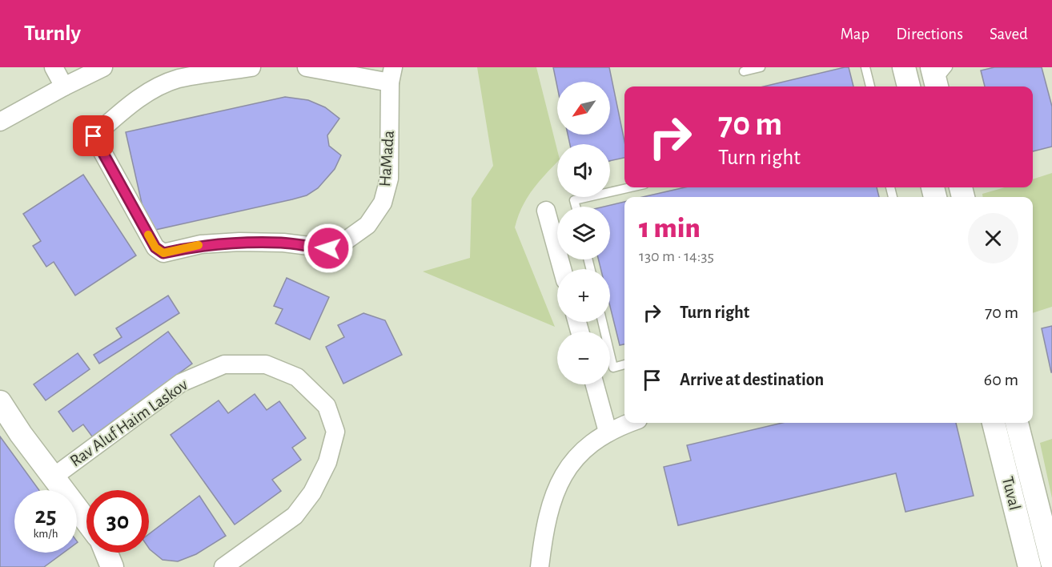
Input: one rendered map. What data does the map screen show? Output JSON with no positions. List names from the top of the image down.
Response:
{
  "streets": {
    "street": ["HaMada", "Rav Aluf Haim Laskov", "Tuval"]
  },
  "north": "bottom left",
  "page": {
    "header": "Turnly",
    "nav": ["Map", "Directions", "Saved"],
    "map_buttons": ["+", "−"],
    "turn": ["70 m", "Turn right"],
    "heading": ["1 min", "130 m · 14:35"],
    "list": [
      {
        "name": "Turn right",
        "value": "70 m"
      },
      {
        "name": "Arrive at destination",
        "value": "60 m"
      }
    ],
    "speed": "25 km/h",
    "limit": "30"
  }
}
